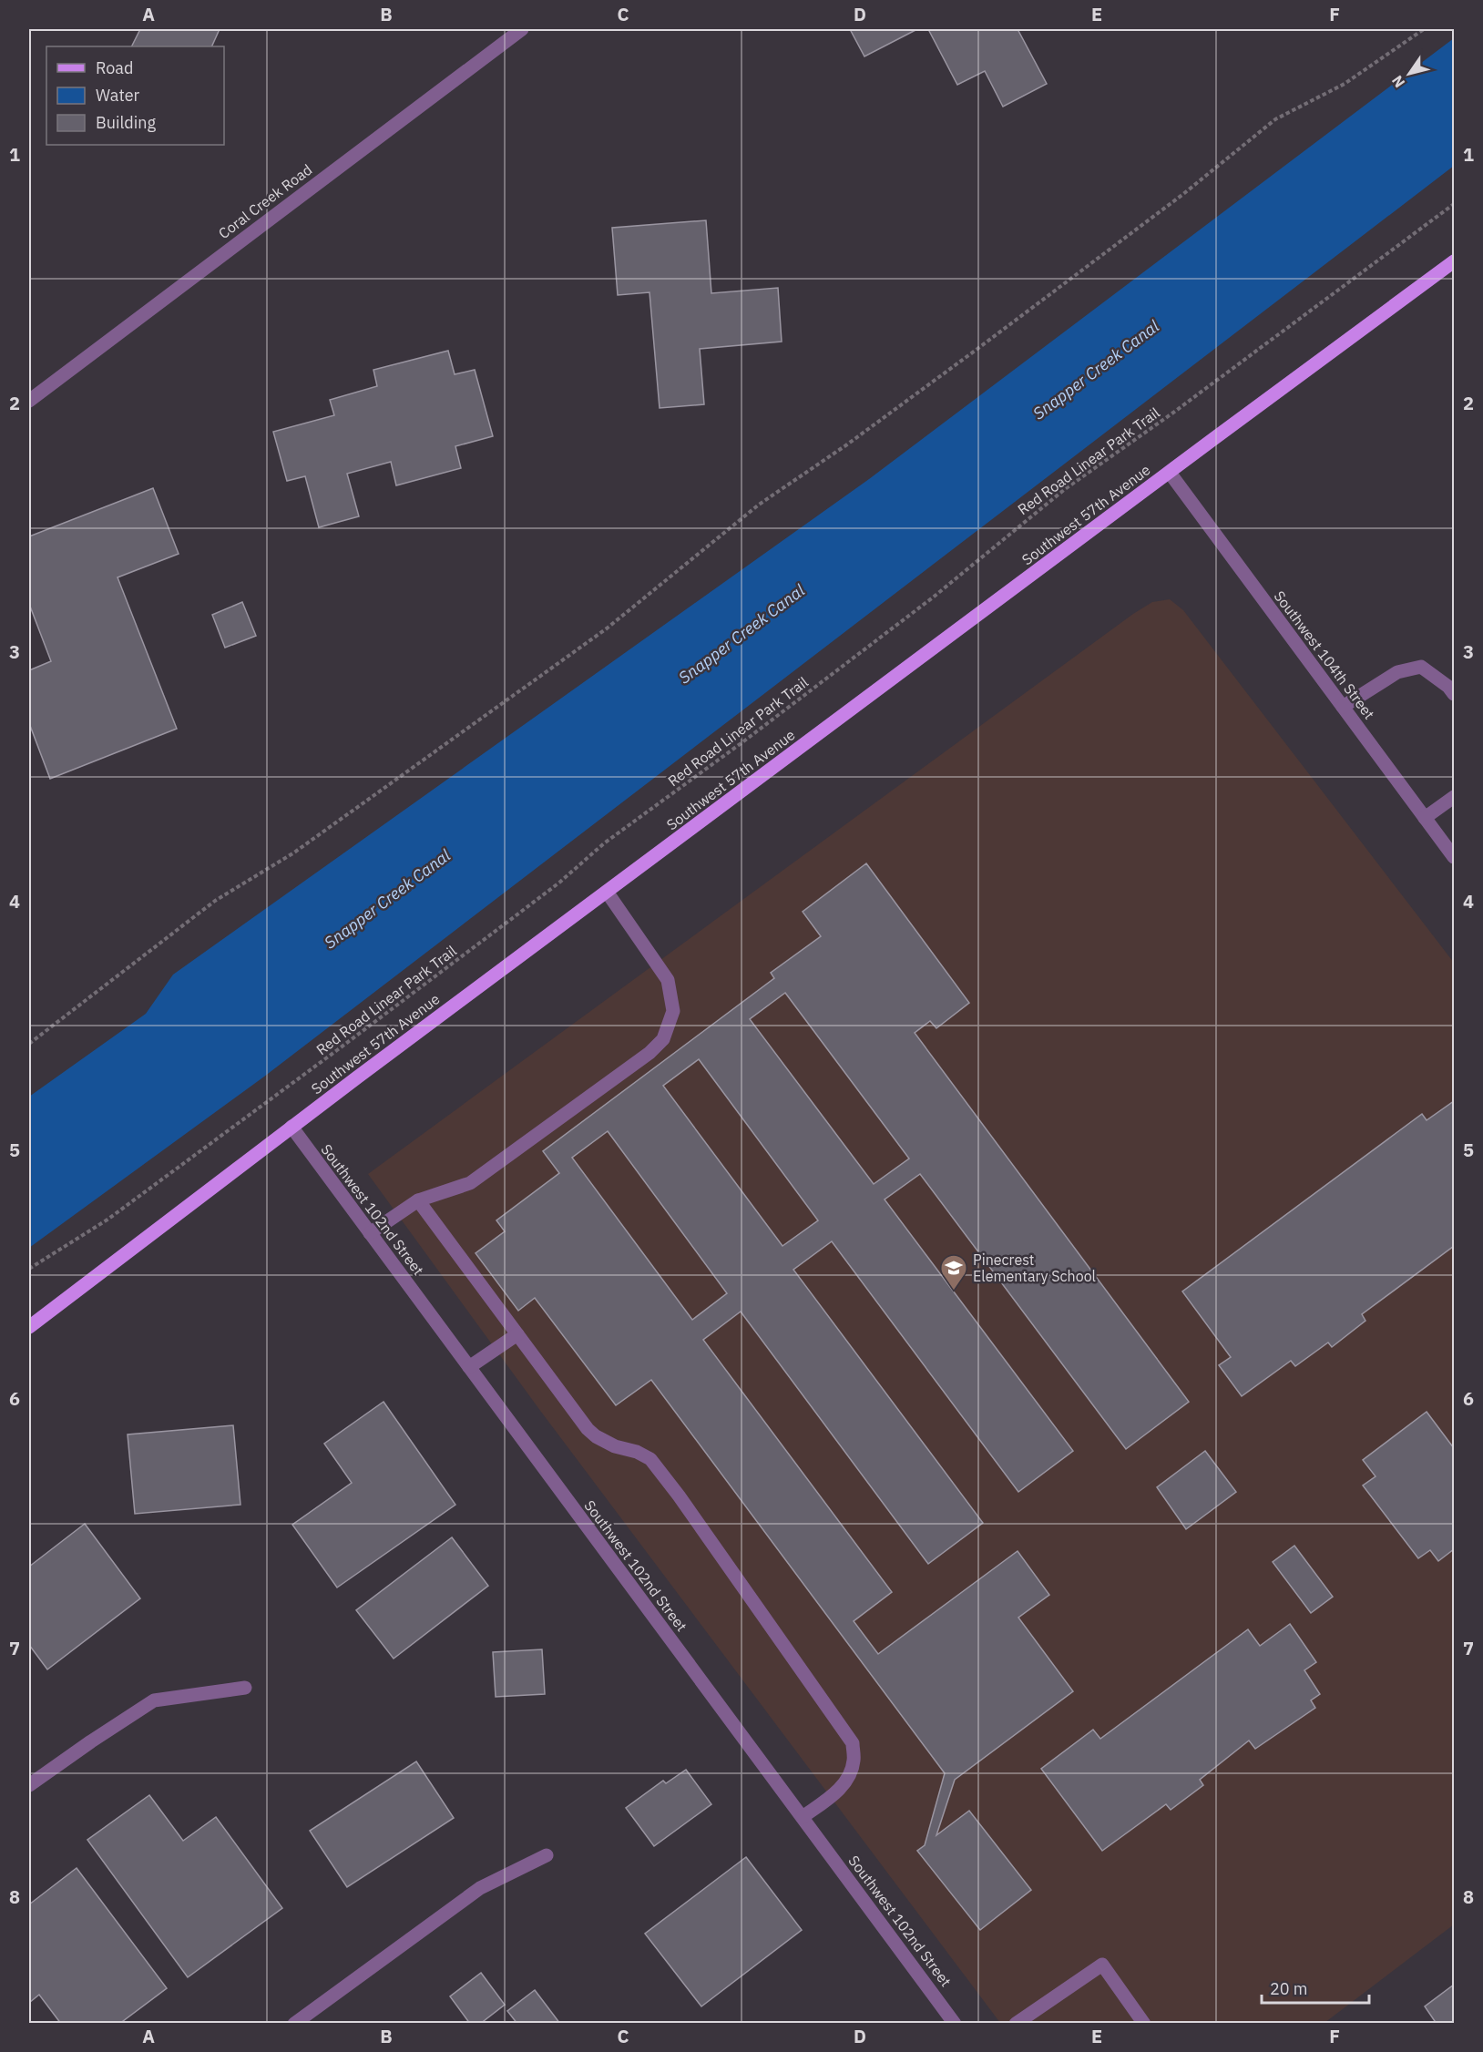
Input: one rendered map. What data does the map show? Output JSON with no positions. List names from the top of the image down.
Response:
{
  "streets": {
    "main road": ["Southwest 57th Avenue"],
    "street": ["Coral Creek Road", "Southwest 104th Street", "Southwest 102nd Street"],
    "path": ["Red Road Linear Park Trail"]
  },
  "crossings": [
    ["Southwest 57th Avenue", "Southwest 104th Street"],
    ["Southwest 57th Avenue", "Southwest 102nd Street"]
  ],
  "water": ["Snapper Creek Canal"],
  "places": {
    "school or university": ["Pinecrest Elementary School"]
  },
  "legend": ["Road", "Water", "Building"],
  "scale_bar": "20 m",
  "north": "bottom left",
  "grid": {
    "columns": [
      "A",
      "B",
      "C",
      "D",
      "E",
      "F"
    ],
    "rows": [
      "1",
      "2",
      "3",
      "4",
      "5",
      "6",
      "7",
      "8"
    ]
  }
}
